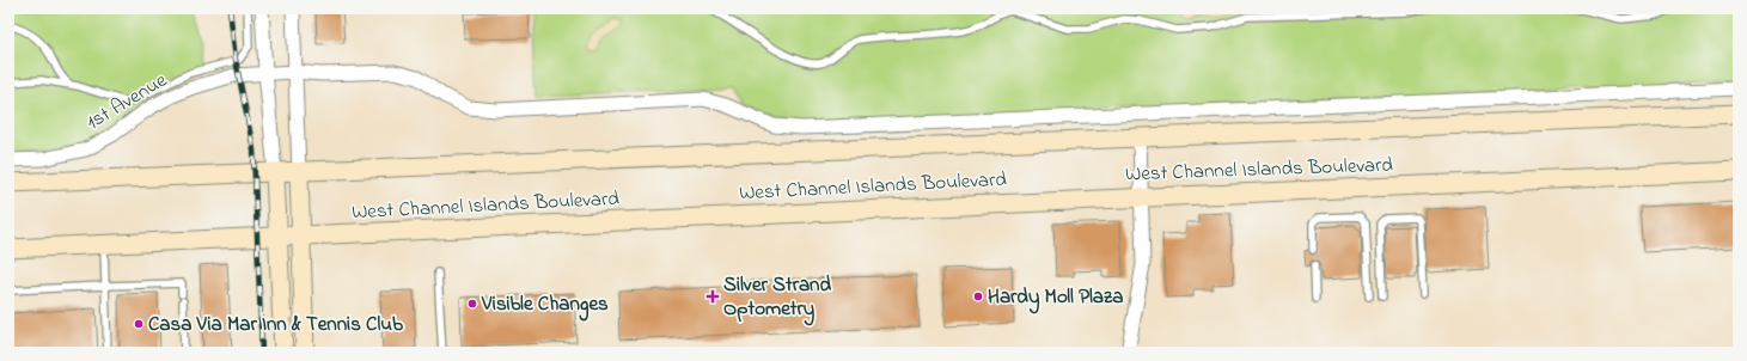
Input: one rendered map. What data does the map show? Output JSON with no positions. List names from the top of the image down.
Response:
{
  "streets": {
    "main road": ["West Channel Islands Boulevard"],
    "street": ["1st Avenue"]
  },
  "places": {
    "health": ["Silver Strand Optometry"],
    "other": ["Hardy Moll Plaza", "Visible Changes", "Casa Via Mar Inn & Tennis Club"]
  }
}
